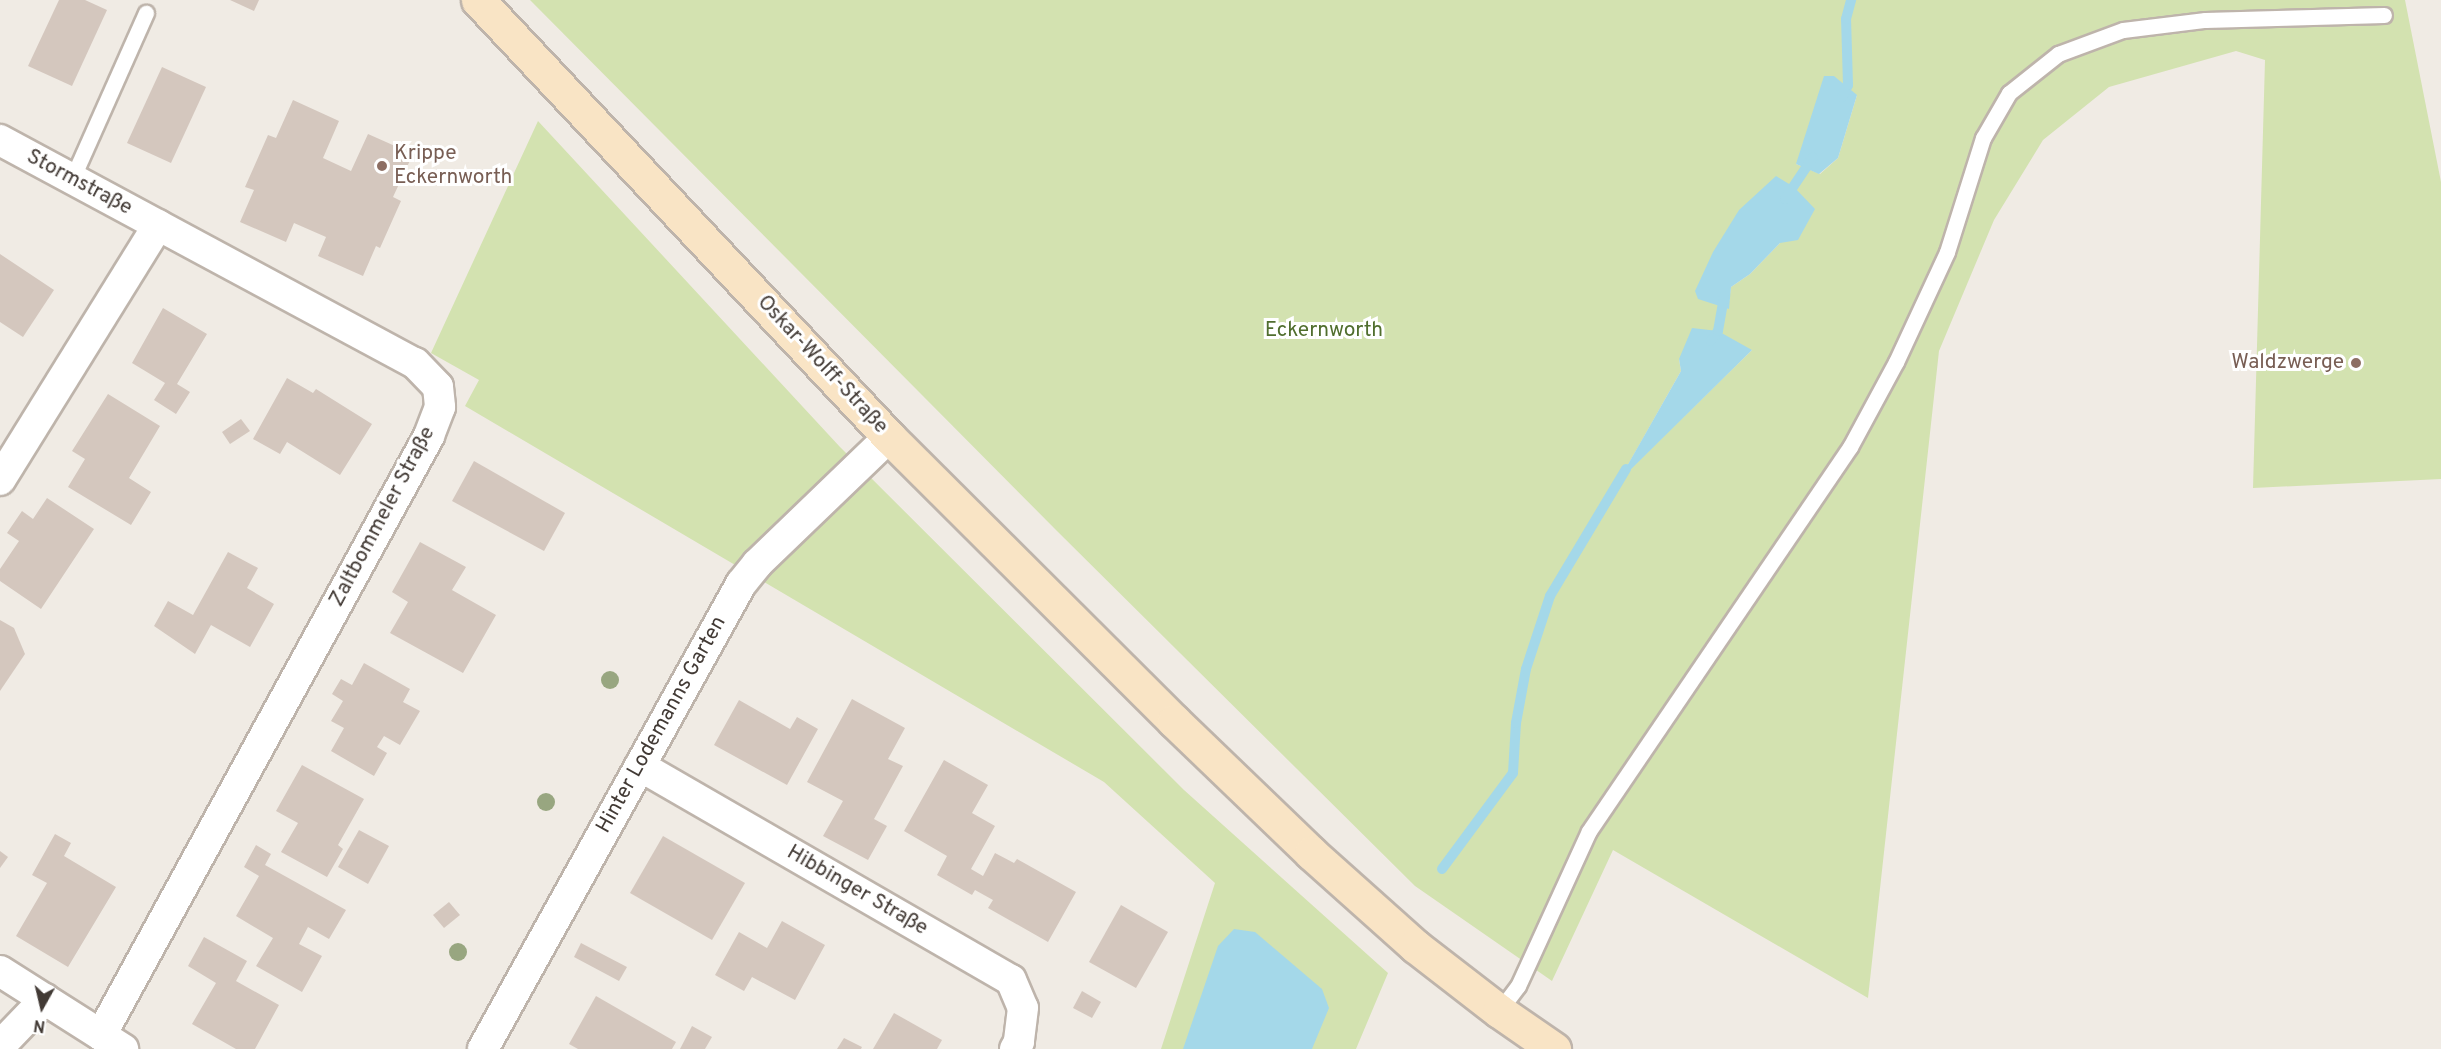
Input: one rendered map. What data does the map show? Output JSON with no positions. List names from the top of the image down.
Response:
{
  "streets": {
    "street": [
      "Stormstraße",
      "Oskar-Wolff-Straße",
      "Zaltbommeler Straße",
      "Hinter Lodemanns Garten",
      "Hibbinger Straße"
    ]
  },
  "crossings": [
    ["Stormstraße", "Zaltbommeler Straße"],
    ["Oskar-Wolff-Straße", "Hinter Lodemanns Garten"],
    ["Hinter Lodemanns Garten", "Hibbinger Straße"]
  ],
  "parks": ["Eckernworth"],
  "places": ["Krippe Eckernworth", "Waldzwerge"],
  "north": "bottom"
}
